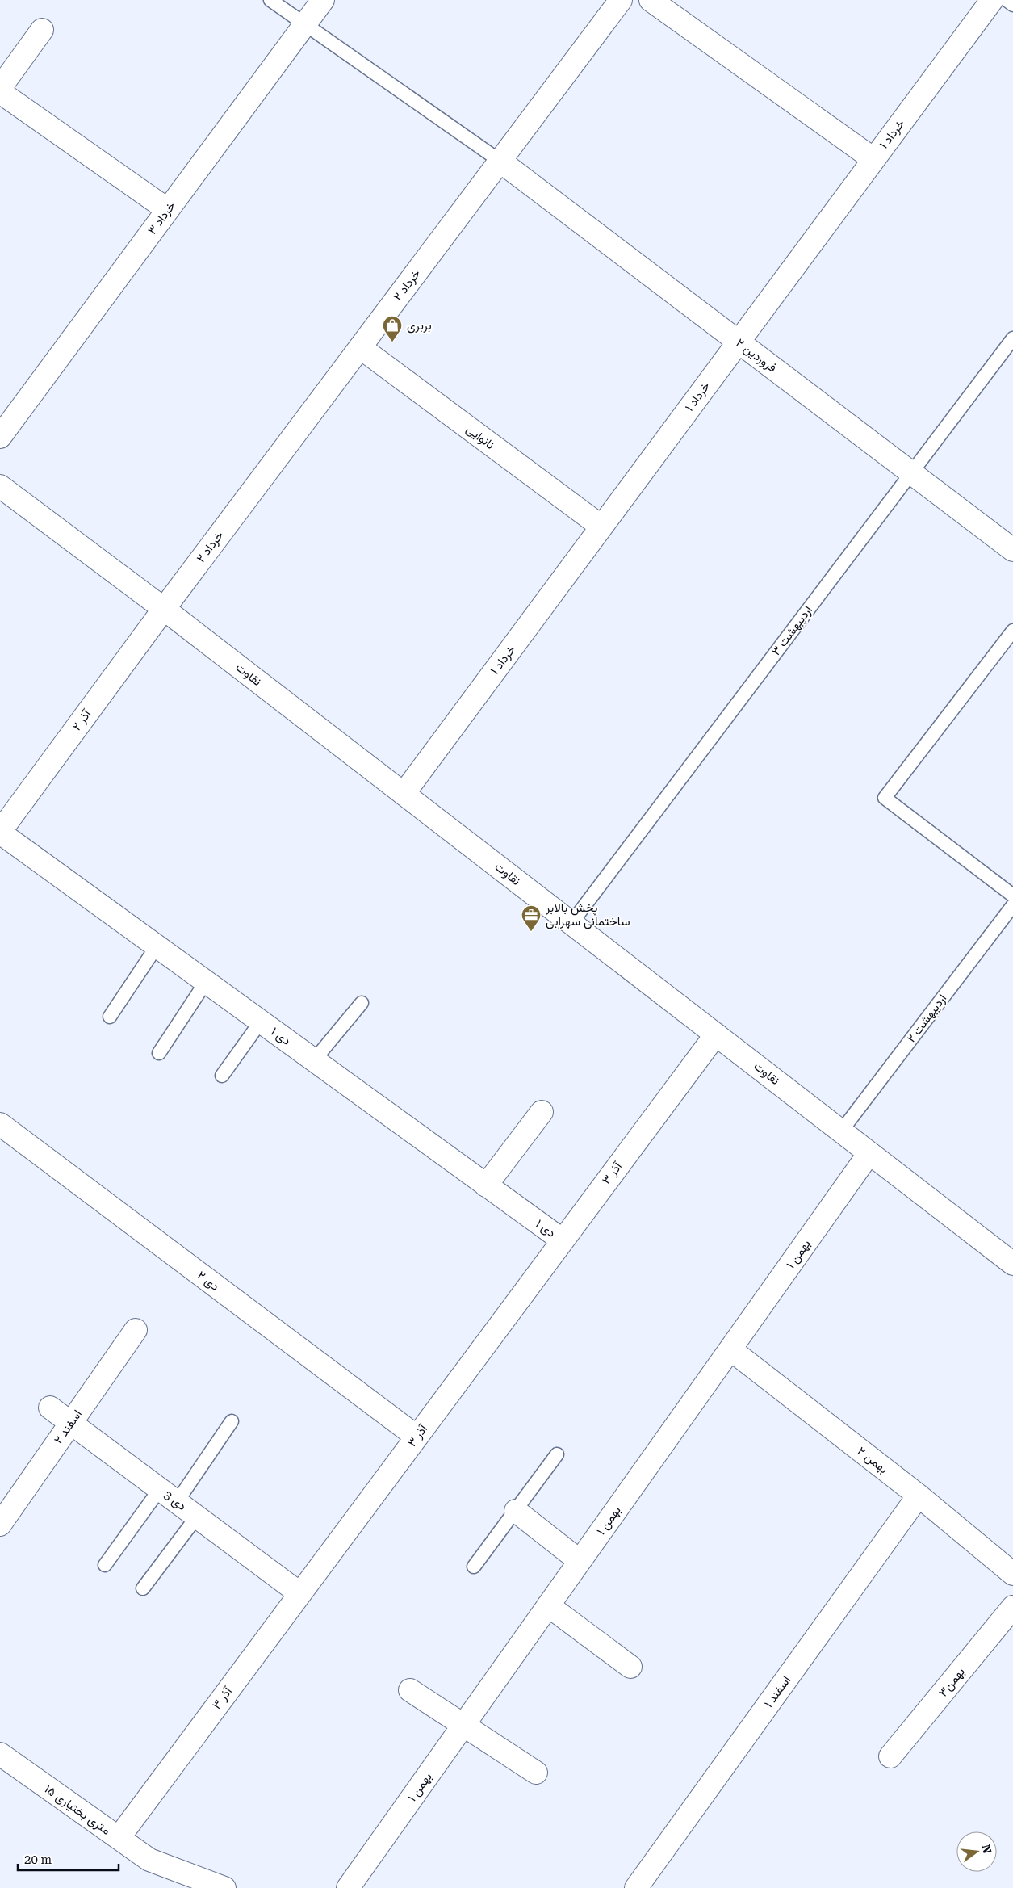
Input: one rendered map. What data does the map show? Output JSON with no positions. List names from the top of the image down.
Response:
{
  "streets": {
    "street": [
      "خرداد ۱",
      "خرداد ۳",
      "خرداد ۲",
      "فروردین ۲",
      "نانوایی",
      "نقاوت",
      "آذر ۲",
      "دی ۱",
      "آذر ۳",
      "بهمن ۱",
      "دی ۲",
      "اسفند ۲",
      "بهمن ۲",
      "دی 3",
      "بهمن۳",
      "اسفند ۱",
      "۱۵ متری بختیاری"
    ],
    "lane": ["اردیبهشت ۳", "اردیبهشت ۲"]
  },
  "crossings": [
    ["خرداد ۱", "فروردین ۲"],
    ["خرداد ۱", "نانوایی"],
    ["خرداد ۱", "نقاوت"],
    ["خرداد ۲", "فروردین ۲"],
    ["خرداد ۲", "نانوایی"],
    ["خرداد ۲", "نقاوت"],
    ["خرداد ۲", "آذر ۲"],
    ["فروردین ۲", "اردیبهشت ۳"],
    ["اردیبهشت ۳", "نقاوت"],
    ["نقاوت", "آذر ۲"],
    ["نقاوت", "اردیبهشت ۲"],
    ["نقاوت", "آذر ۳"],
    ["نقاوت", "بهمن ۱"],
    ["آذر ۲", "دی ۱"],
    ["دی ۱", "آذر ۳"],
    ["آذر ۳", "دی ۲"],
    ["آذر ۳", "دی 3"],
    ["آذر ۳", "۱۵ متری بختیاری"],
    ["بهمن ۱", "بهمن ۲"],
    ["اسفند ۲", "دی 3"],
    ["بهمن ۲", "اسفند ۱"]
  ],
  "places": {
    "shop": ["بربری"],
    "office": ["پخش بالابر ساختمانی سهرابی"]
  },
  "scale_bar": "20 m",
  "north": "right"
}
